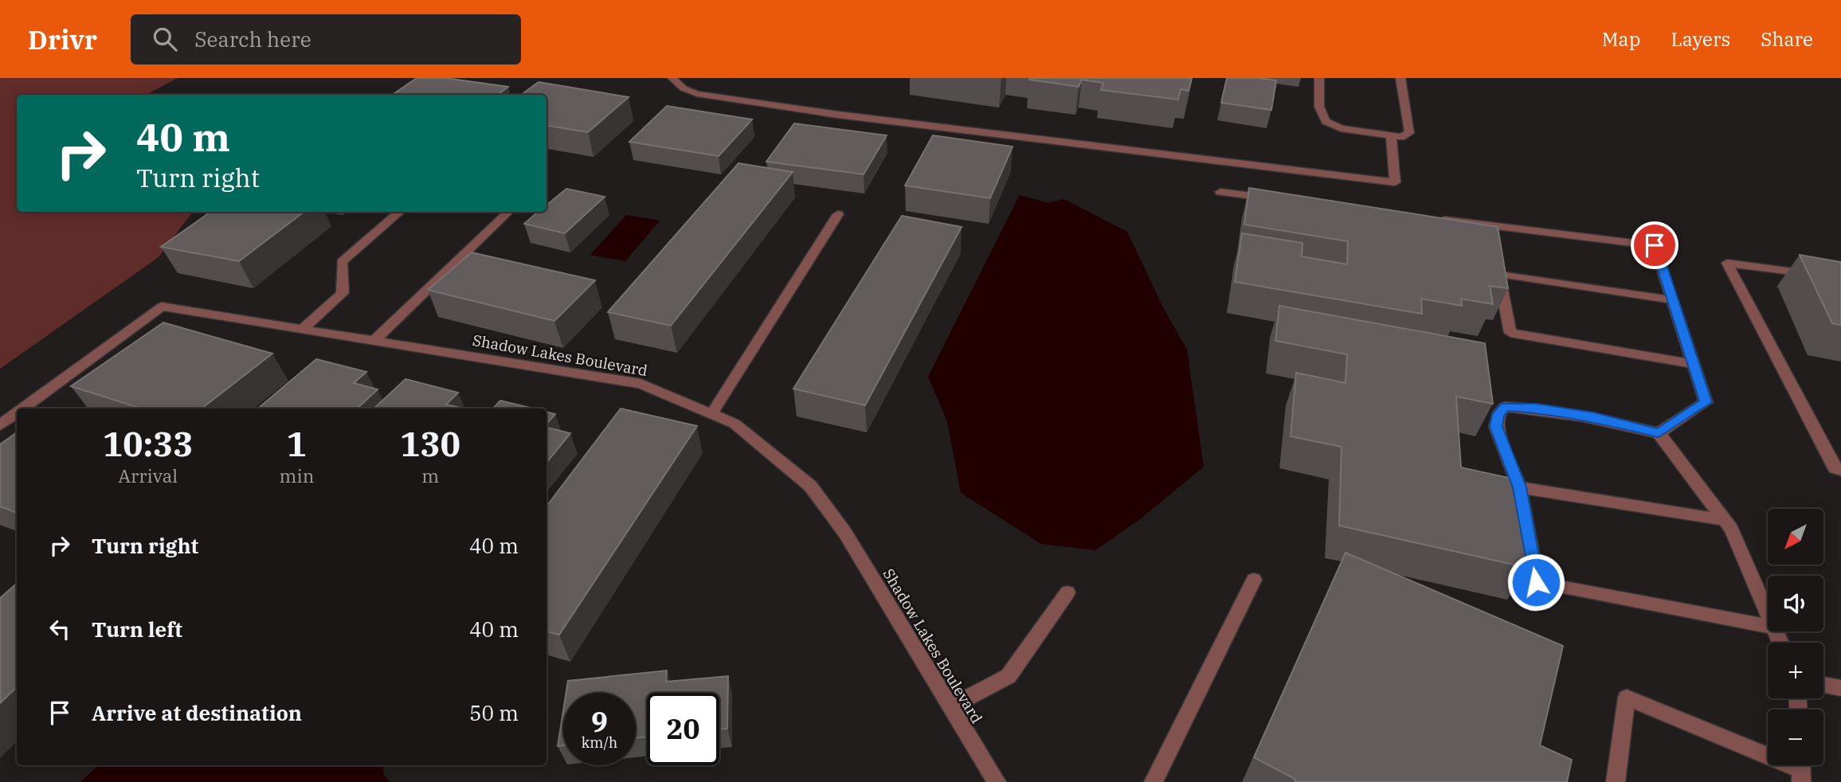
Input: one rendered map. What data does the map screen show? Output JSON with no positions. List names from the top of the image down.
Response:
{
  "streets": {
    "street": ["Shadow Lakes Boulevard"]
  },
  "north": "bottom left",
  "page": {
    "header": "Drivr",
    "search": "Search here",
    "nav": ["Map", "Layers", "Share"],
    "turn": ["40 m", "Turn right"],
    "eta": [
      "10:33",
      "Arrival",
      "1",
      "min",
      "130",
      "m"
    ],
    "list": [
      {
        "name": "Turn right",
        "value": "40 m"
      },
      {
        "name": "Turn left",
        "value": "40 m"
      },
      {
        "name": "Arrive at destination",
        "value": "50 m"
      }
    ],
    "map_buttons": ["+", "−"],
    "speed": "9 km/h",
    "limit": "20"
  }
}
